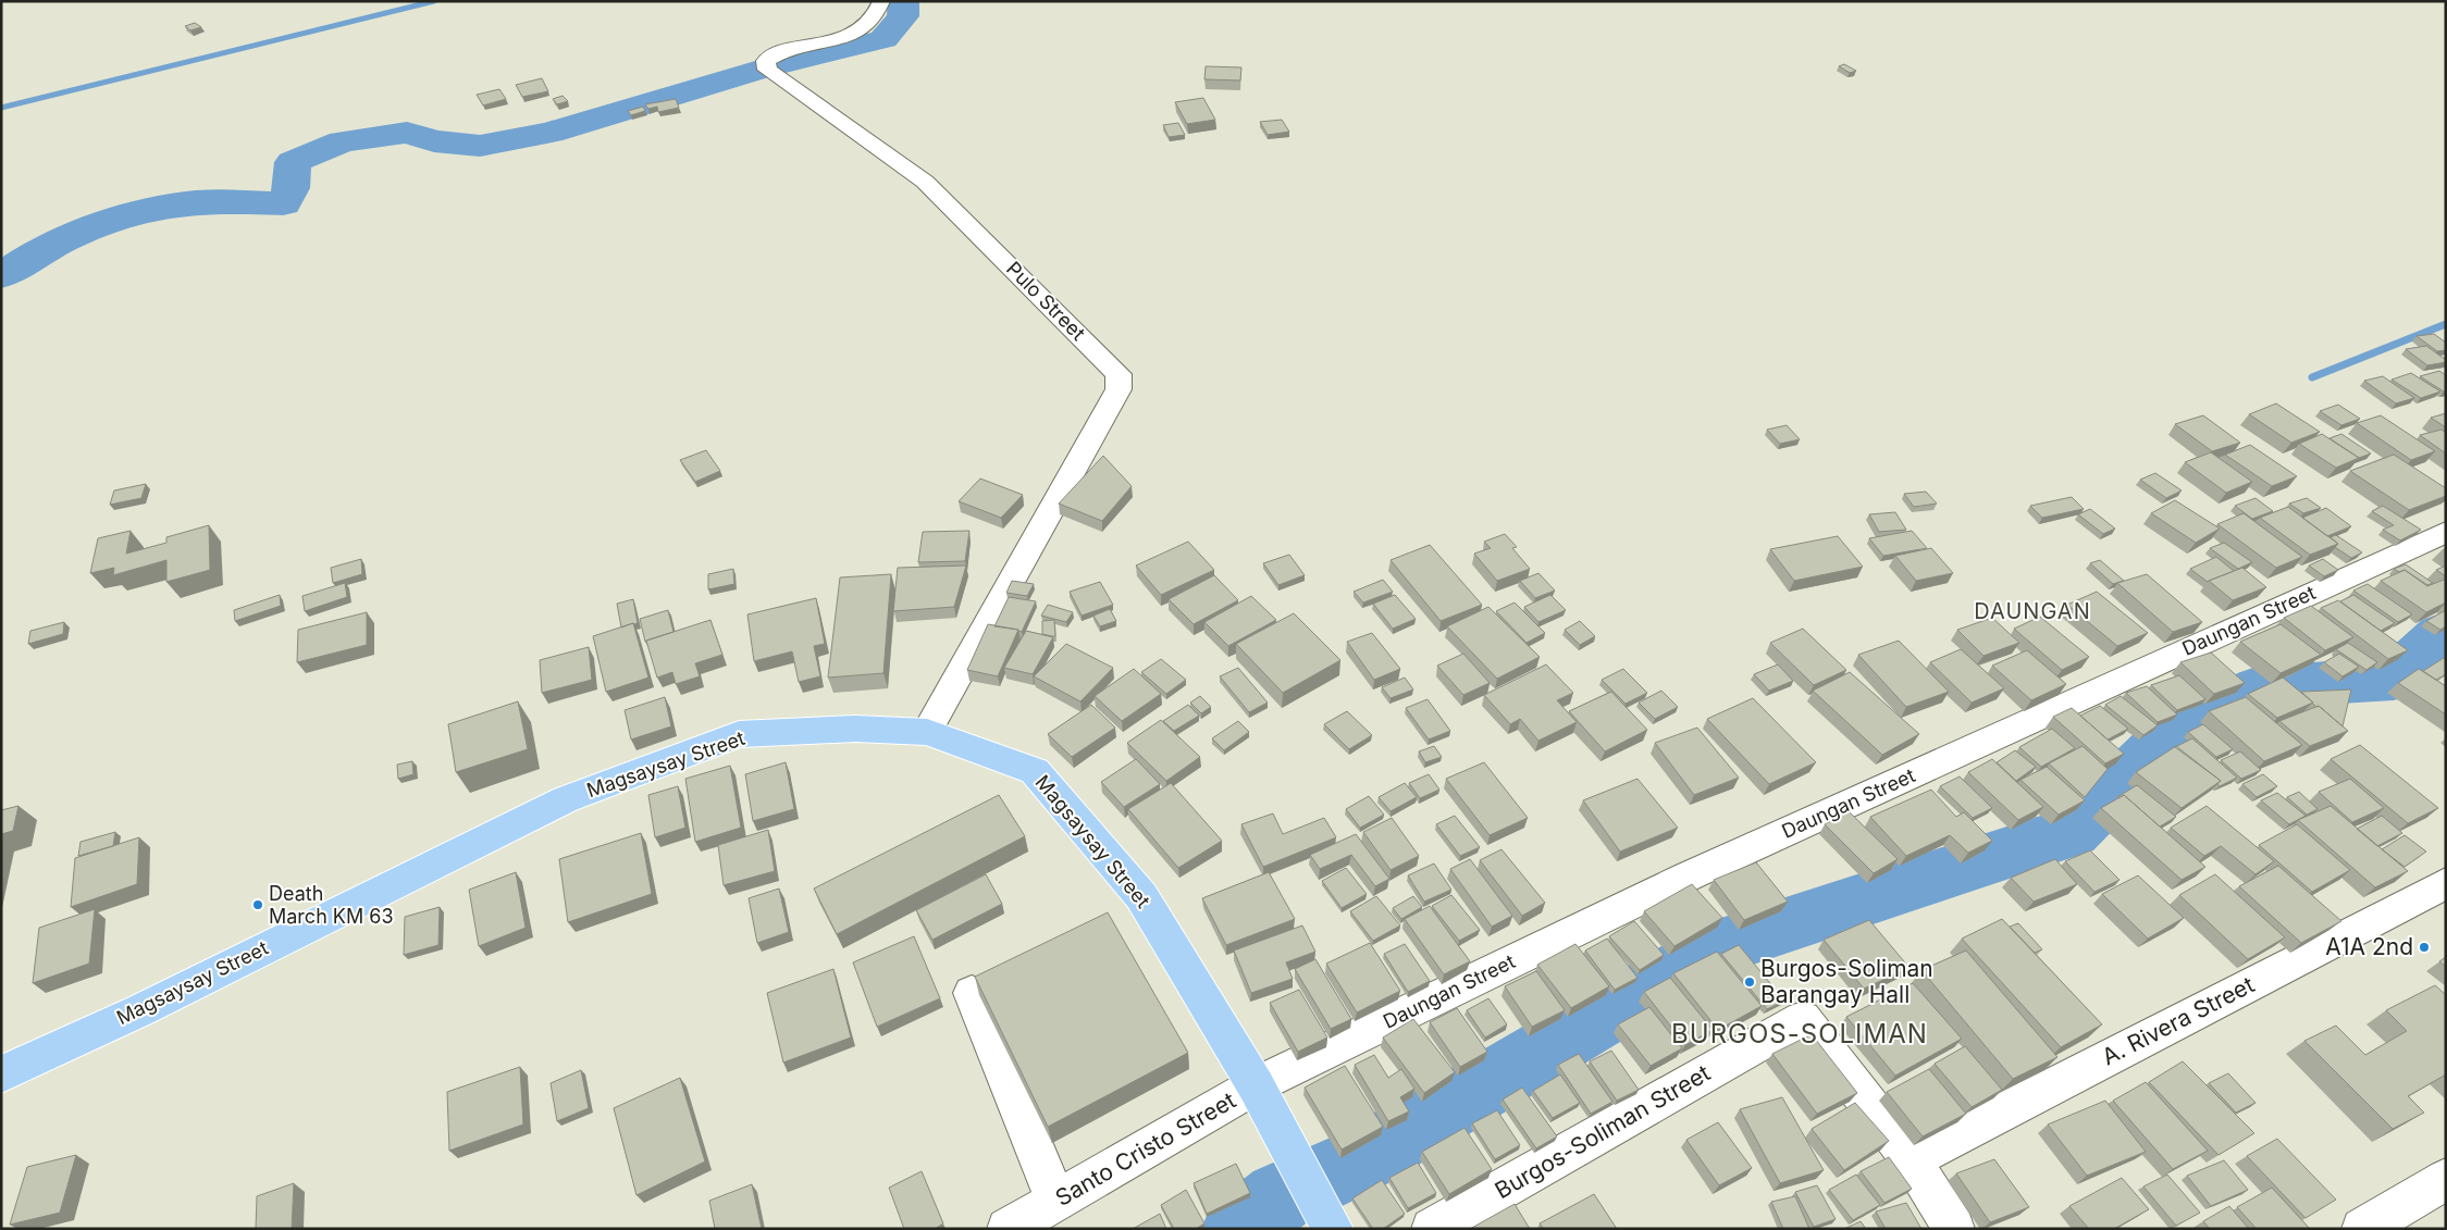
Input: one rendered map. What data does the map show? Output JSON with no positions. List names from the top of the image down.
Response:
{
  "streets": {
    "main road": ["Magsaysay Street"],
    "street": [
      "Pulo Street",
      "Daungan Street",
      "A. Rivera Street",
      "Burgos-Soliman Street",
      "Santo Cristo Street"
    ]
  },
  "crossings": [
    ["Pulo Street", "Magsaysay Street"],
    ["Daungan Street", "Magsaysay Street"],
    ["Daungan Street", "Santo Cristo Street"],
    ["Magsaysay Street", "Santo Cristo Street"],
    ["A. Rivera Street", "Burgos-Soliman Street"]
  ],
  "districts": ["DAUNGAN", "BURGOS-SOLIMAN"],
  "places": ["Death March KM 63", "A1A 2nd", "Burgos-Soliman Barangay Hall"]
}
